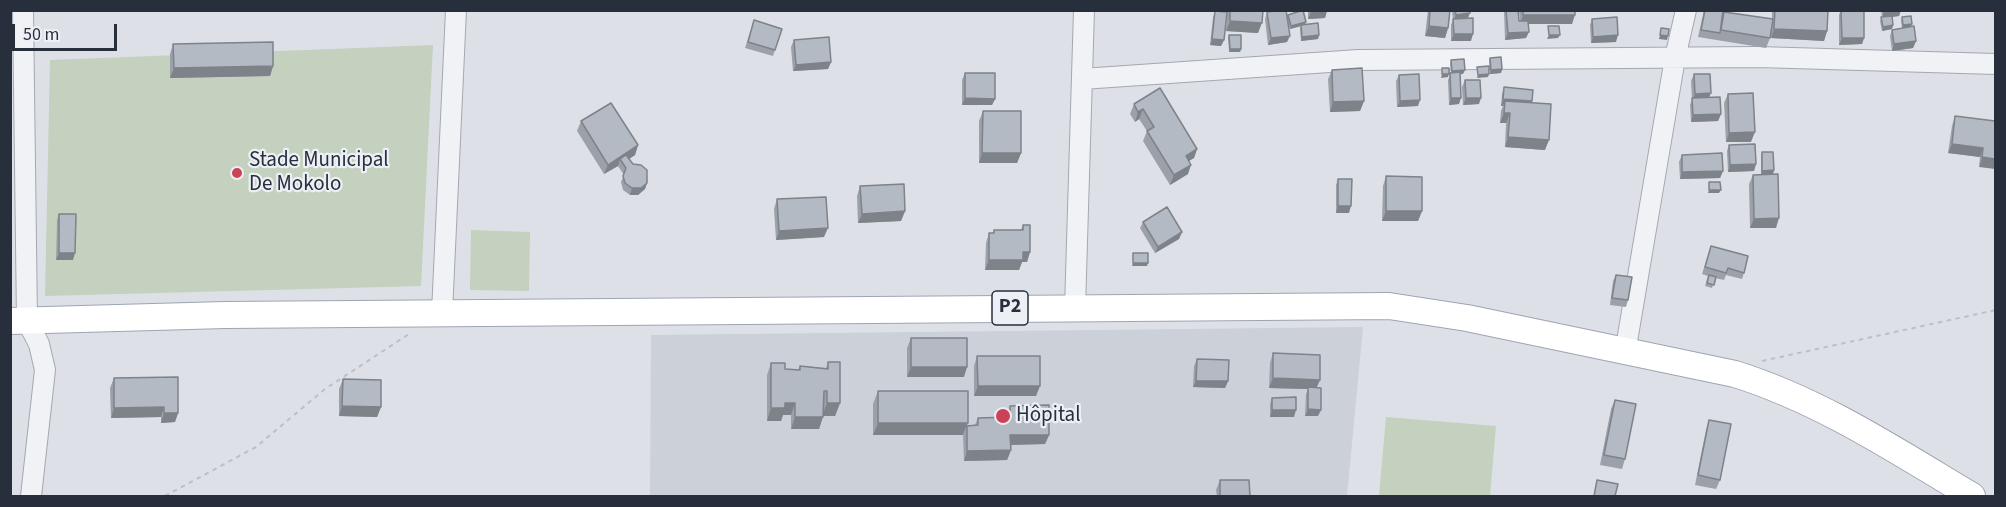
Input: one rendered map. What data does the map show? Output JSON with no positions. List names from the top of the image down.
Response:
{
  "streets": {
    "main road": ["P2"]
  },
  "places": ["Stade Municipal De Mokolo", "Hôpital"],
  "scale_bar": "50 m"
}
